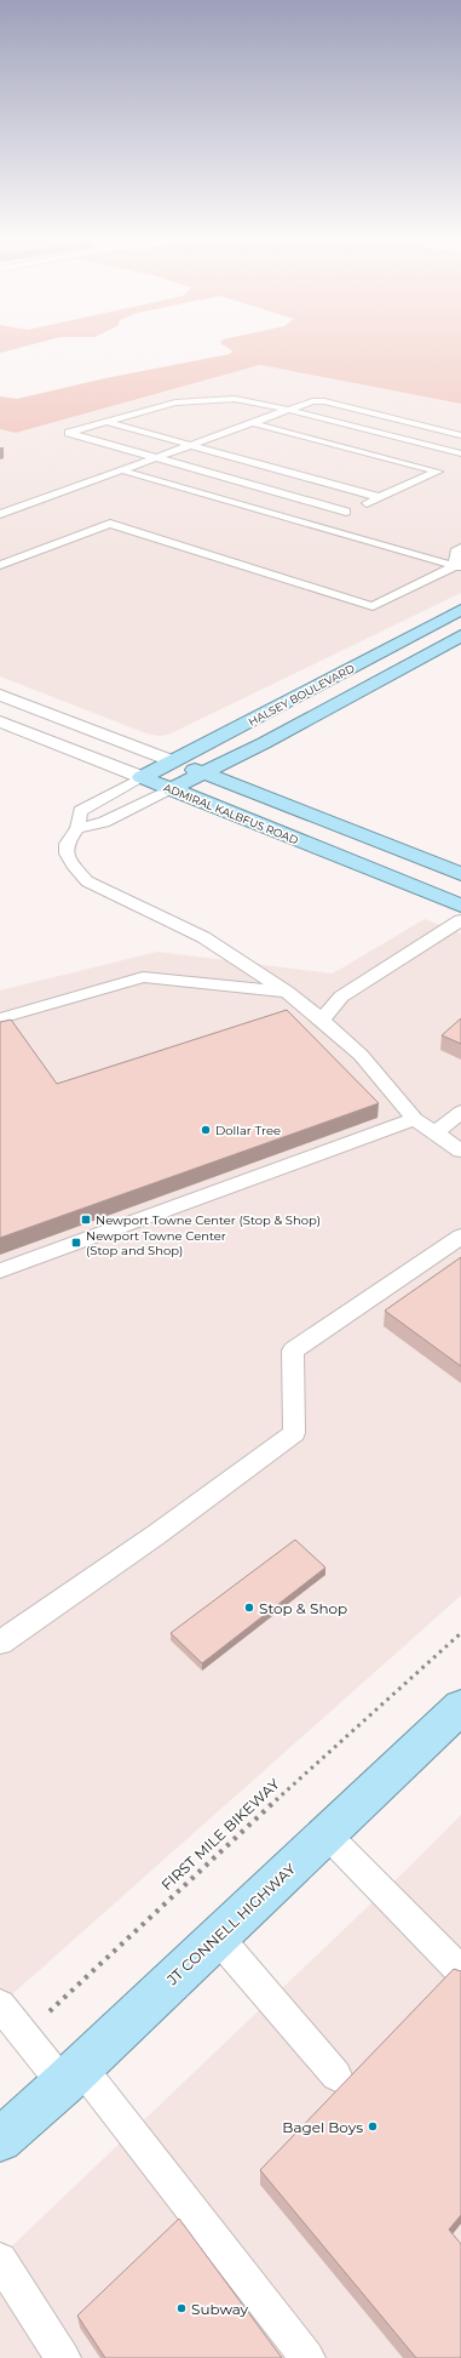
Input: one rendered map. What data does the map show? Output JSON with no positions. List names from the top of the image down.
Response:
{
  "streets": {
    "highway": ["HALSEY BOULEVARD", "ADMIRAL KALBFUS ROAD", "JT CONNELL HIGHWAY"],
    "path": ["FIRST MILE BIKEWAY"]
  },
  "crossings": [
    ["HALSEY BOULEVARD", "ADMIRAL KALBFUS ROAD"]
  ],
  "places": {
    "other": [
      "Dollar Tree",
      "Stop & Shop",
      "Bagel Boys",
      "Subway"
    ],
    "transit": ["Newport Towne Center (Stop & Shop)", "Newport Towne Center (Stop and Shop)"]
  }
}
